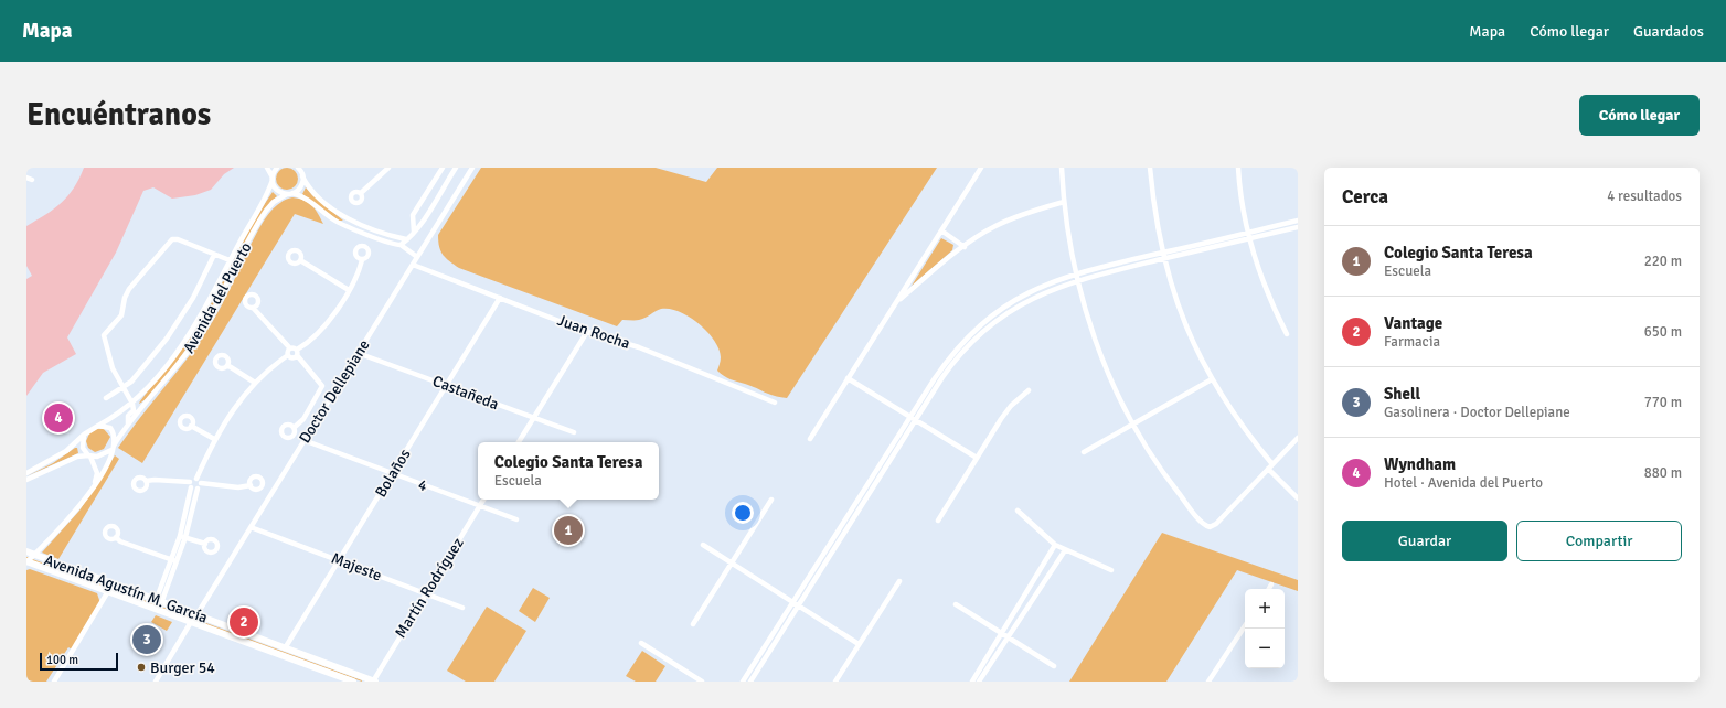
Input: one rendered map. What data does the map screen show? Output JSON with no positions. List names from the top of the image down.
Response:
{
  "streets": {
    "main road": ["Avenida Agustín M. García"],
    "street": [
      "Avenida del Puerto",
      "Juan Rocha",
      "Doctor Dellepiane",
      "Castañeda",
      "Bolaños",
      "4",
      "Majeste",
      "Martín Rodríguez"
    ]
  },
  "crossings": [
    ["Avenida del Puerto", "Avenida Agustín M. García"],
    ["Juan Rocha", "Doctor Dellepiane"],
    ["Juan Rocha", "Bolaños"],
    ["Doctor Dellepiane", "Castañeda"],
    ["Doctor Dellepiane", "4"],
    ["Doctor Dellepiane", "Majeste"],
    ["Doctor Dellepiane", "Avenida Agustín M. García"],
    ["Castañeda", "Bolaños"],
    ["Bolaños", "4"],
    ["Bolaños", "Majeste"],
    ["Bolaños", "Avenida Agustín M. García"],
    ["4", "Martín Rodríguez"],
    ["Majeste", "Martín Rodríguez"],
    ["Martín Rodríguez", "Avenida Agustín M. García"]
  ],
  "places": ["Burger 54"],
  "scale_bar": "100 m",
  "page": {
    "header": "Mapa",
    "nav": ["Mapa", "Cómo llegar", "Guardados"],
    "buttons": [
      "Cómo llegar",
      ["Guardar", "Compartir"]
    ],
    "title": "Encuéntranos",
    "heading": ["Cerca", "4 resultados"],
    "list": [
      {
        "mark": "1",
        "name": "Colegio Santa Teresa",
        "note": "Escuela",
        "value": "220 m"
      },
      {
        "mark": "2",
        "name": "Vantage",
        "note": "Farmacia",
        "value": "650 m"
      },
      {
        "mark": "3",
        "name": "Shell",
        "note": "Gasolinera · Doctor Dellepiane",
        "value": "770 m"
      },
      {
        "mark": "4",
        "name": "Wyndham",
        "note": "Hotel · Avenida del Puerto",
        "value": "880 m"
      }
    ],
    "pins": [
      "4",
      "1",
      "2",
      "3"
    ],
    "popup": ["Colegio Santa Teresa", "Escuela"],
    "map_buttons": ["+", "−"],
    "scale": "100 m"
  }
}
